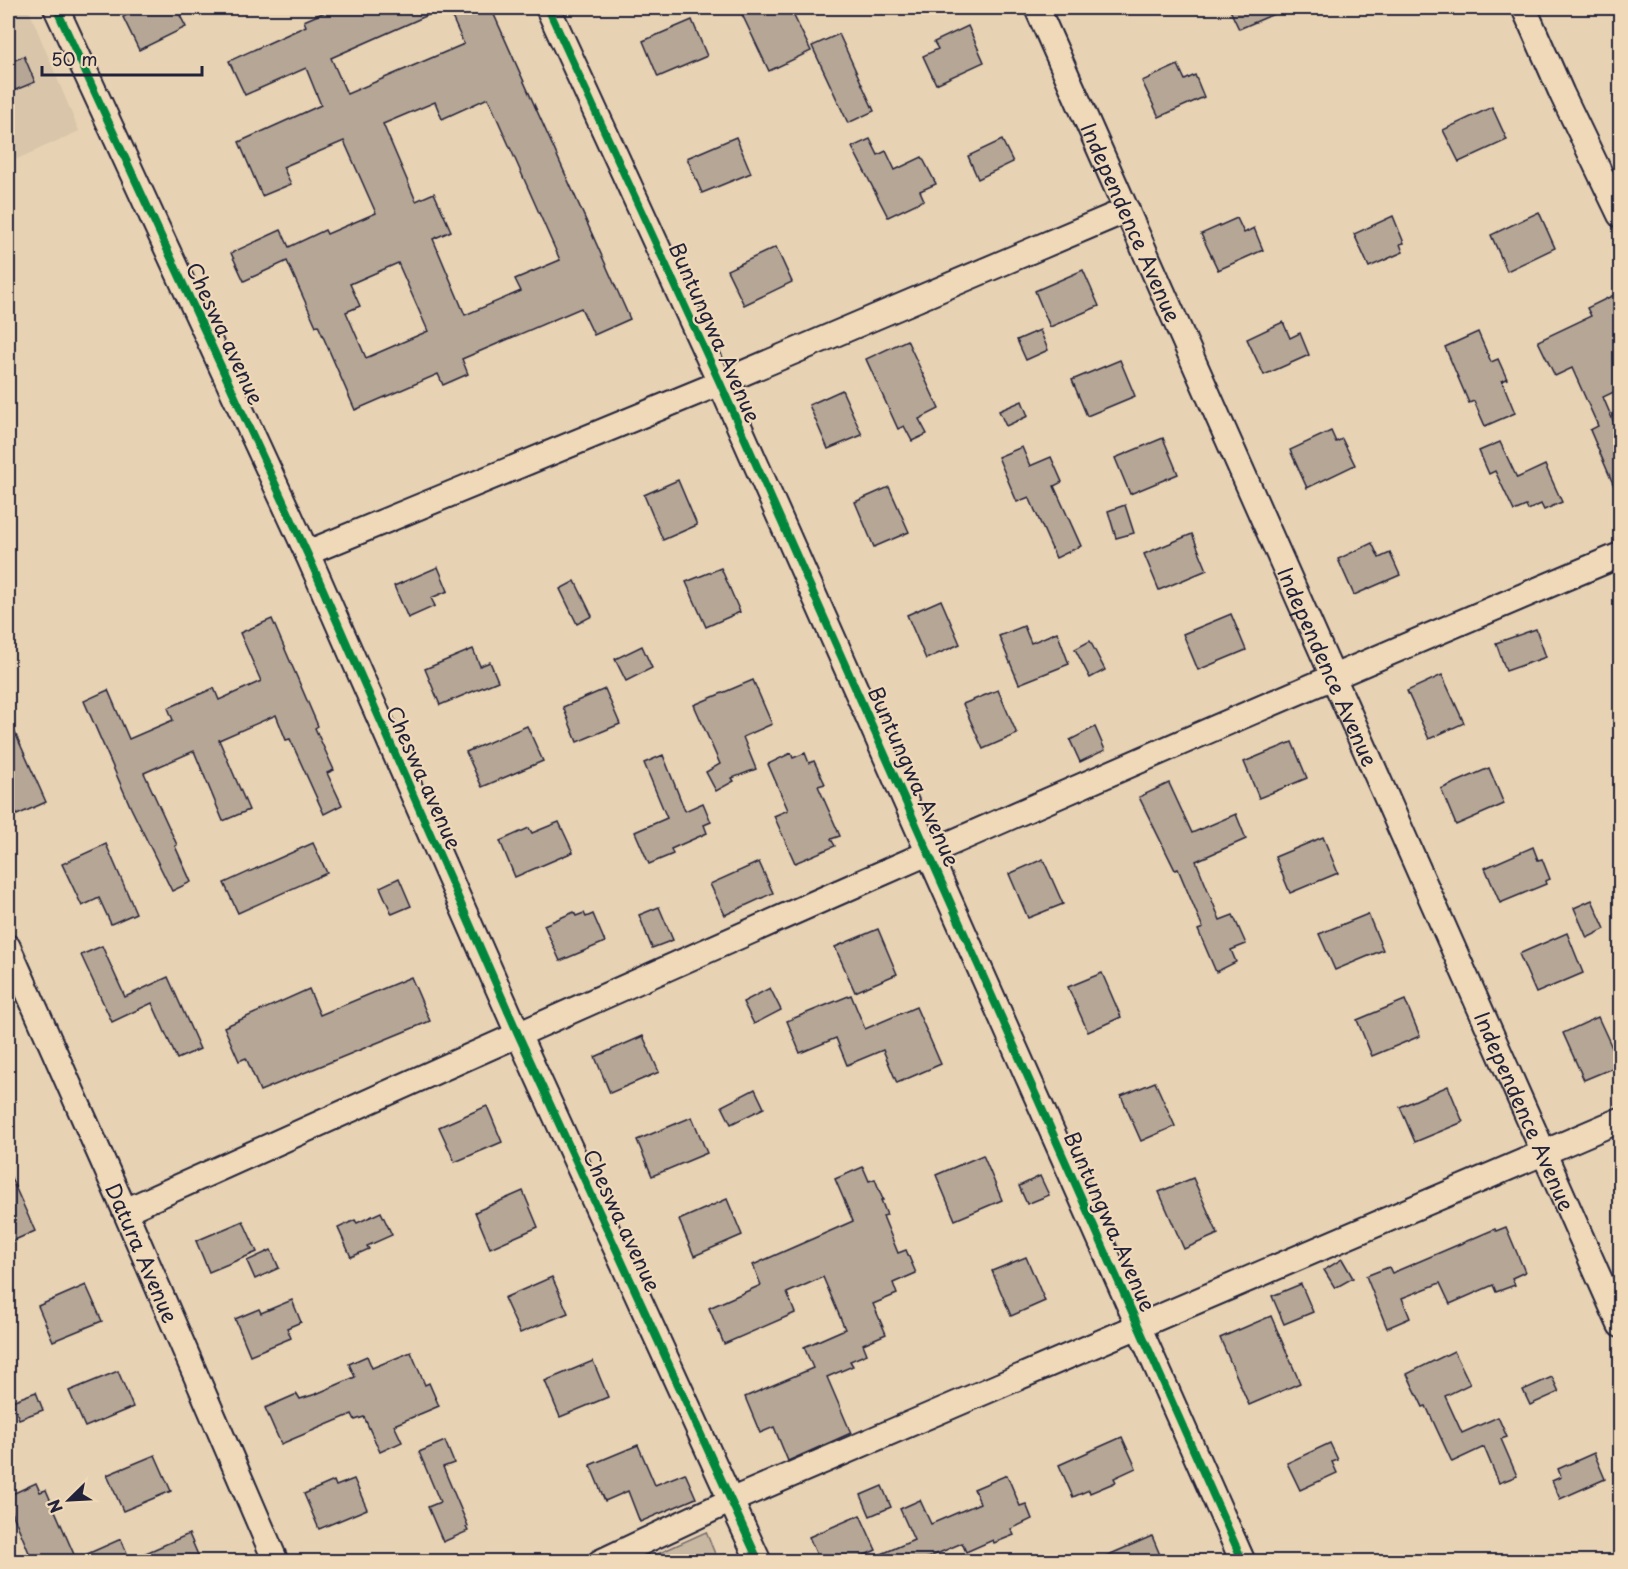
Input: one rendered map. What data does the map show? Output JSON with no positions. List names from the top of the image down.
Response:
{
  "streets": {
    "street": [
      "Independence Avenue",
      "Buntungwa Avenue",
      "Cheswa avenue",
      "Datura Avenue"
    ]
  },
  "scale_bar": "50 m",
  "north": "bottom left"
}
